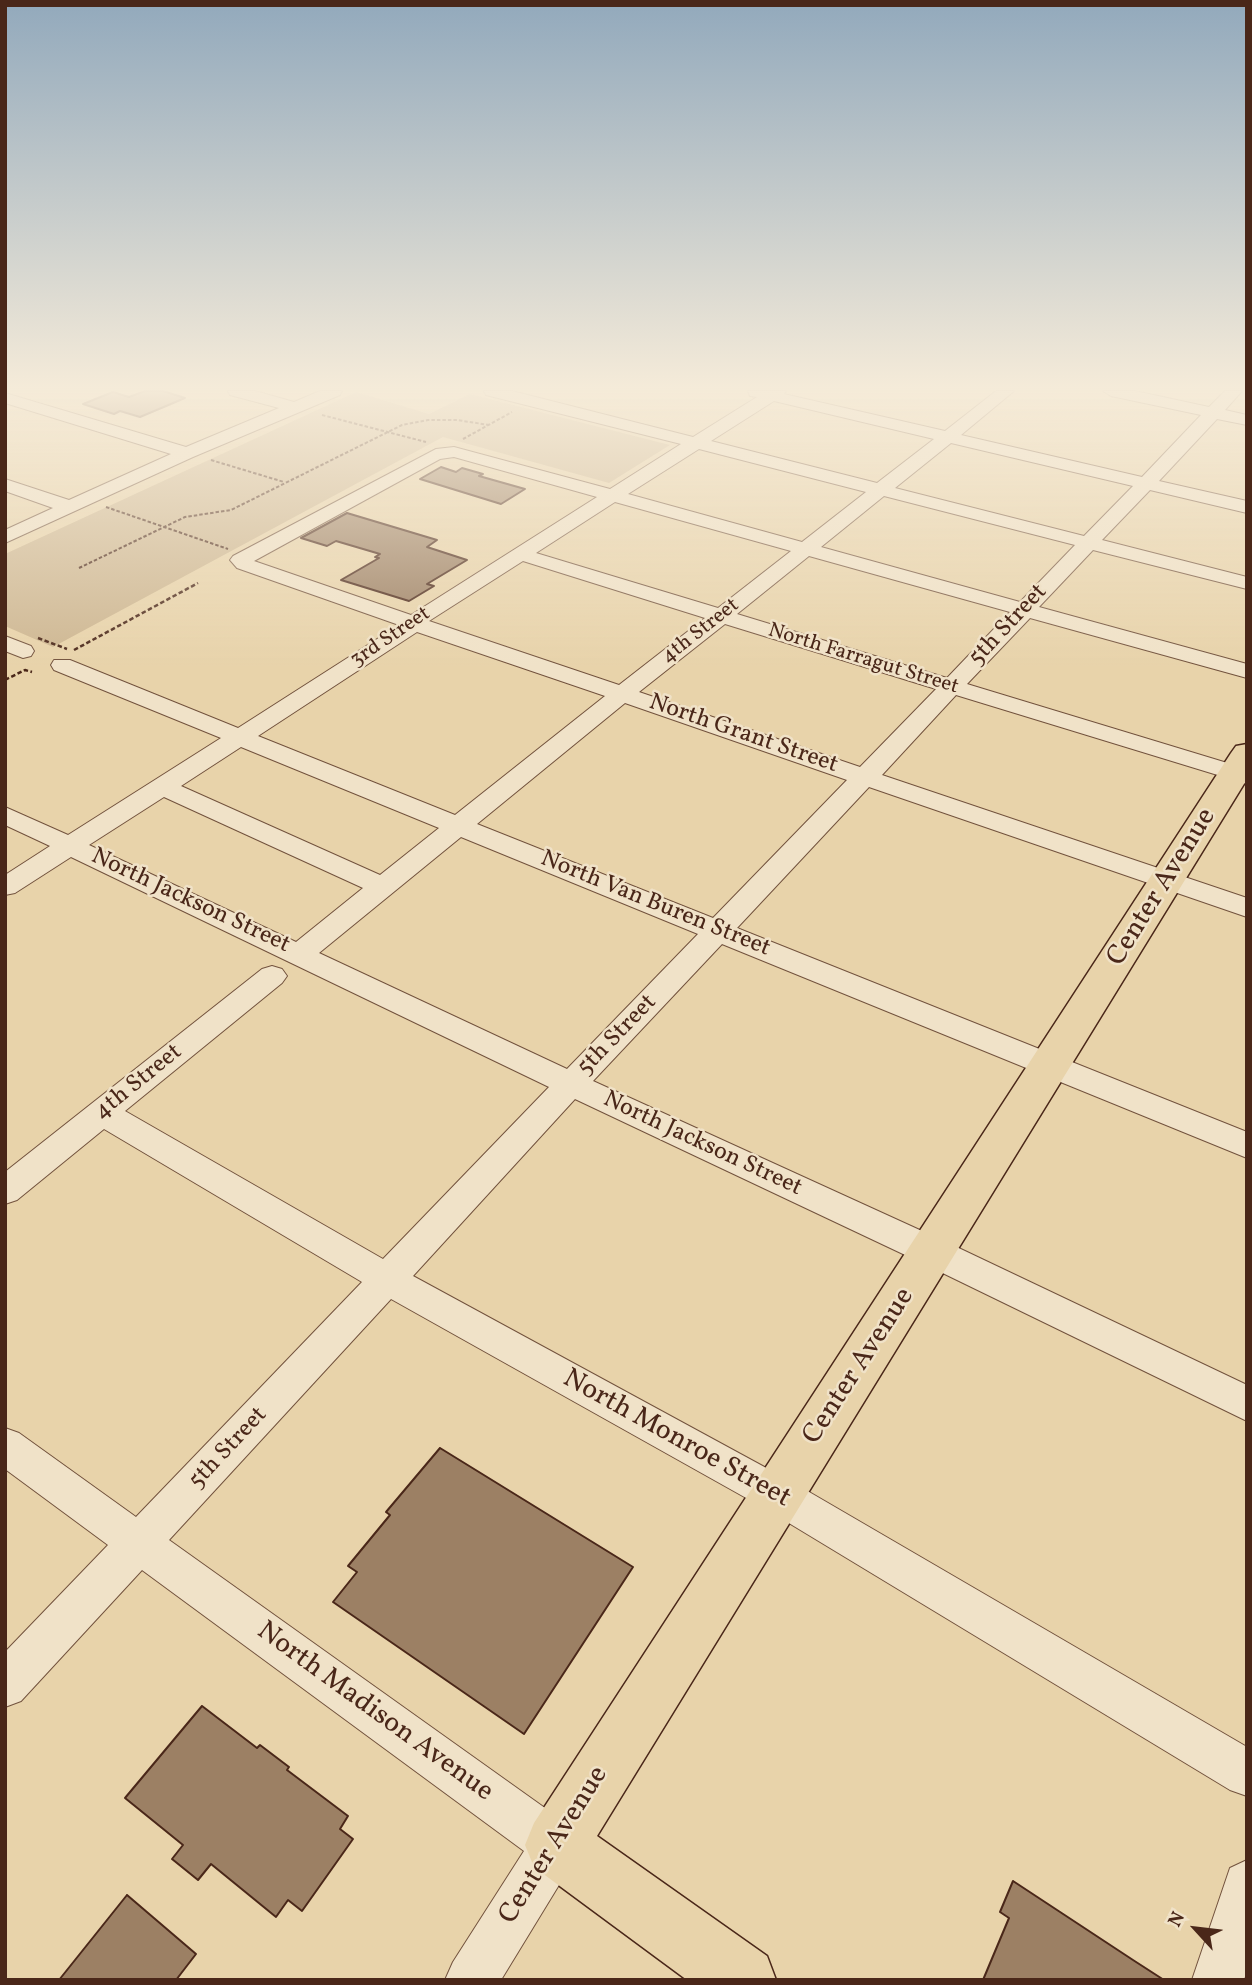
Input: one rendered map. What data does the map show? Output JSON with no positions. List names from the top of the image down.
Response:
{
  "streets": {
    "highway": ["Center Avenue", "North Madison Avenue"],
    "street": [
      "5th Street",
      "4th Street",
      "3rd Street",
      "North Farragut Street",
      "North Grant Street",
      "North Jackson Street",
      "North Van Buren Street",
      "North Monroe Street"
    ]
  },
  "crossings": [
    ["5th Street", "North Farragut Street"],
    ["5th Street", "North Grant Street"],
    ["5th Street", "North Jackson Street"],
    ["5th Street", "North Van Buren Street"],
    ["5th Street", "North Monroe Street"],
    ["5th Street", "North Madison Avenue"],
    ["4th Street", "North Farragut Street"],
    ["4th Street", "North Grant Street"],
    ["4th Street", "North Jackson Street"],
    ["4th Street", "North Van Buren Street"],
    ["4th Street", "North Monroe Street"],
    ["3rd Street", "North Farragut Street"],
    ["3rd Street", "North Grant Street"],
    ["3rd Street", "North Jackson Street"],
    ["3rd Street", "North Van Buren Street"],
    ["North Farragut Street", "Center Avenue"],
    ["North Grant Street", "Center Avenue"],
    ["Center Avenue", "North Jackson Street"],
    ["Center Avenue", "North Van Buren Street"],
    ["Center Avenue", "North Monroe Street"],
    ["Center Avenue", "North Madison Avenue"]
  ],
  "north": "top left"
}
